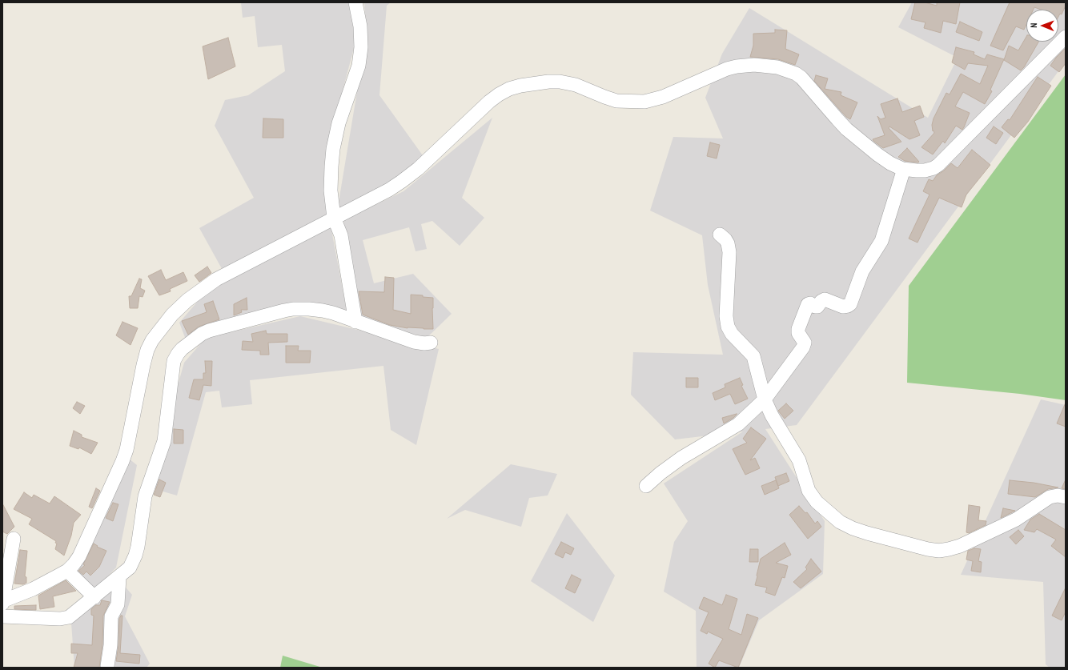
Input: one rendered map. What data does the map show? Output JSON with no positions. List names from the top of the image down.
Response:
{
  "north": "left"
}
